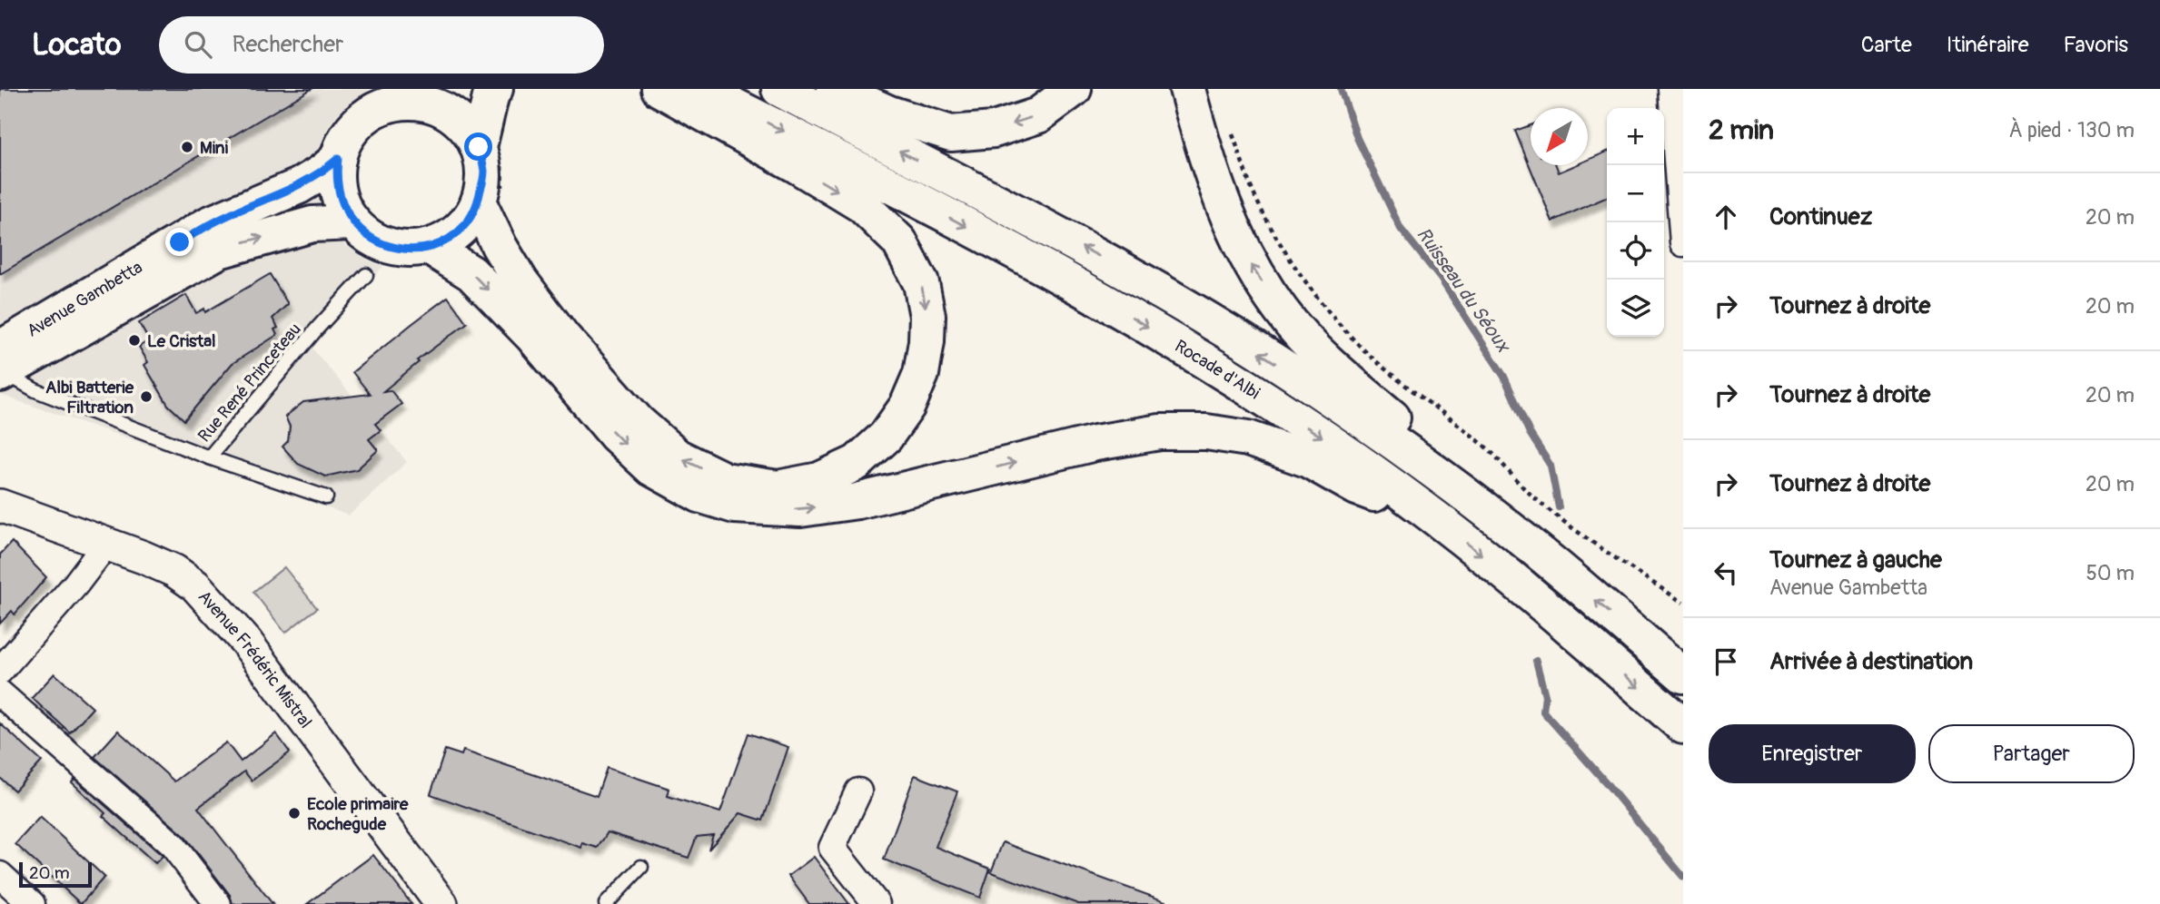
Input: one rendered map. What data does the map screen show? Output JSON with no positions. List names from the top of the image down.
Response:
{
  "streets": {
    "main road": ["Avenue Gambetta", "Rocade d'Albi"],
    "street": ["Avenue Frédéric Mistral"],
    "lane": ["Rue René Princeteau"]
  },
  "crossings": [
    ["Avenue Gambetta", "Rue René Princeteau"]
  ],
  "water": ["Ruisseau du Séoux"],
  "places": [
    "Mini",
    "Le Cristal",
    "Albi Batterie Filtration",
    "Ecole primaire Rochegude"
  ],
  "scale_bar": "20 m",
  "north": "bottom left",
  "page": {
    "header": "Locato",
    "search": "Rechercher",
    "nav": ["Carte", "Itinéraire", "Favoris"],
    "heading": ["2 min", "À pied · 130 m"],
    "map_buttons": ["+", "−"],
    "list": [
      ["Continuez", "20 m"],
      ["Tournez à droite", "20 m"],
      ["Tournez à droite", "20 m"],
      ["Tournez à droite", "20 m"],
      ["Tournez à gauche", "Avenue Gambetta", "50 m"],
      "Arrivée à destination"
    ],
    "buttons": ["Enregistrer", "Partager"],
    "scale": "20 m"
  }
}
